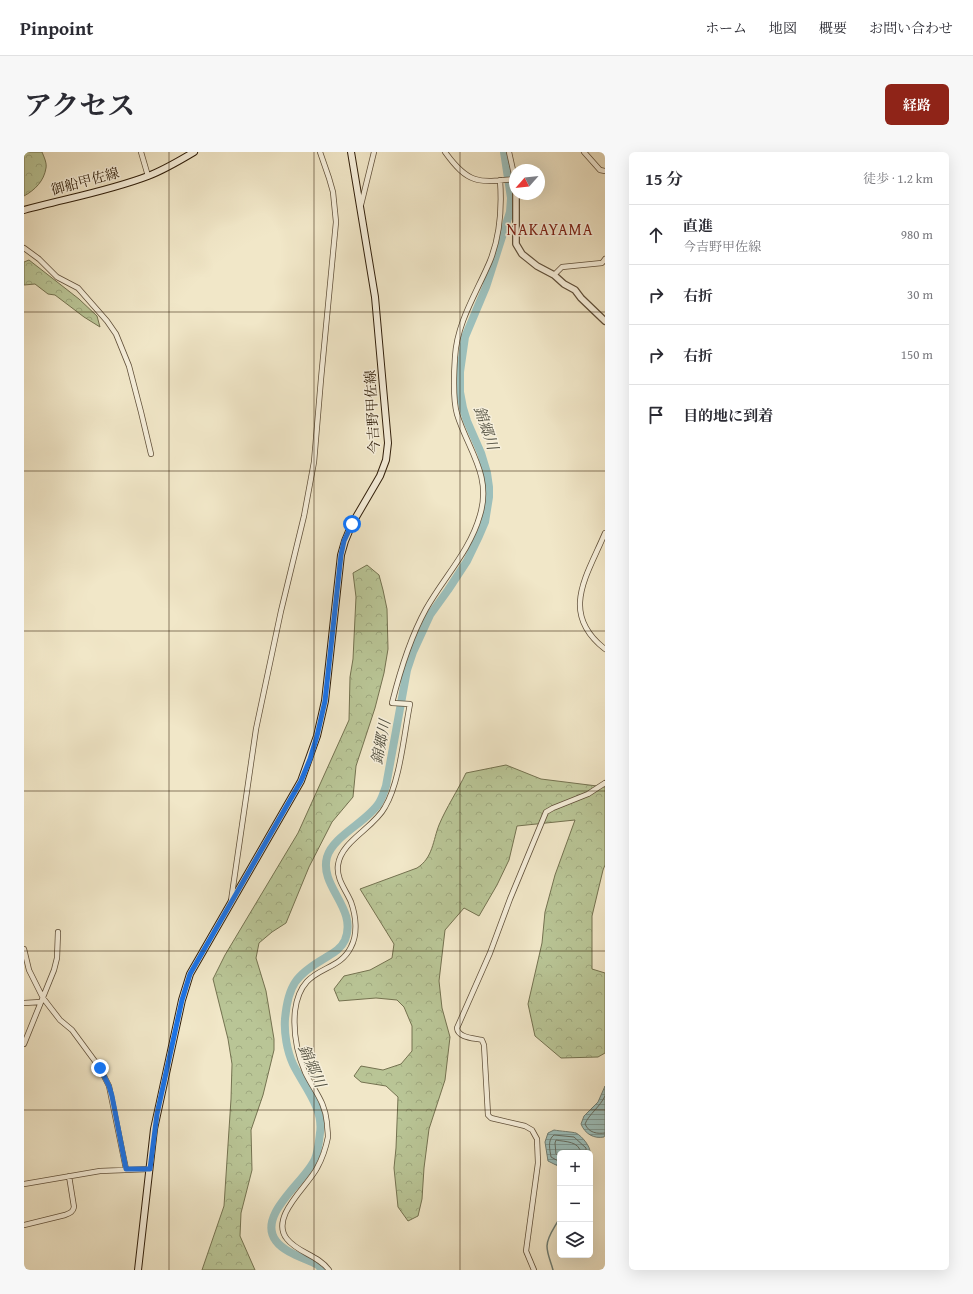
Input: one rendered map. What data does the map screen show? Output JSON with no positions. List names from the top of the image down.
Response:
{
  "streets": {
    "main road": ["御船甲佐線", "今吉野甲佐線"]
  },
  "districts": ["NAKAYAMA"],
  "water": ["錦郷川"],
  "north": "bottom left",
  "page": {
    "header": "Pinpoint",
    "nav": [
      "ホーム",
      "地図",
      "概要",
      "お問い合わせ"
    ],
    "title": "アクセス",
    "buttons": "経路",
    "heading": ["15 分", "徒歩 · 1.2 km"],
    "list": [
      ["直進", "今吉野甲佐線", "980 m"],
      ["右折", "30 m"],
      ["右折", "150 m"],
      "目的地に到着"
    ],
    "map_buttons": ["+", "−"]
  }
}
